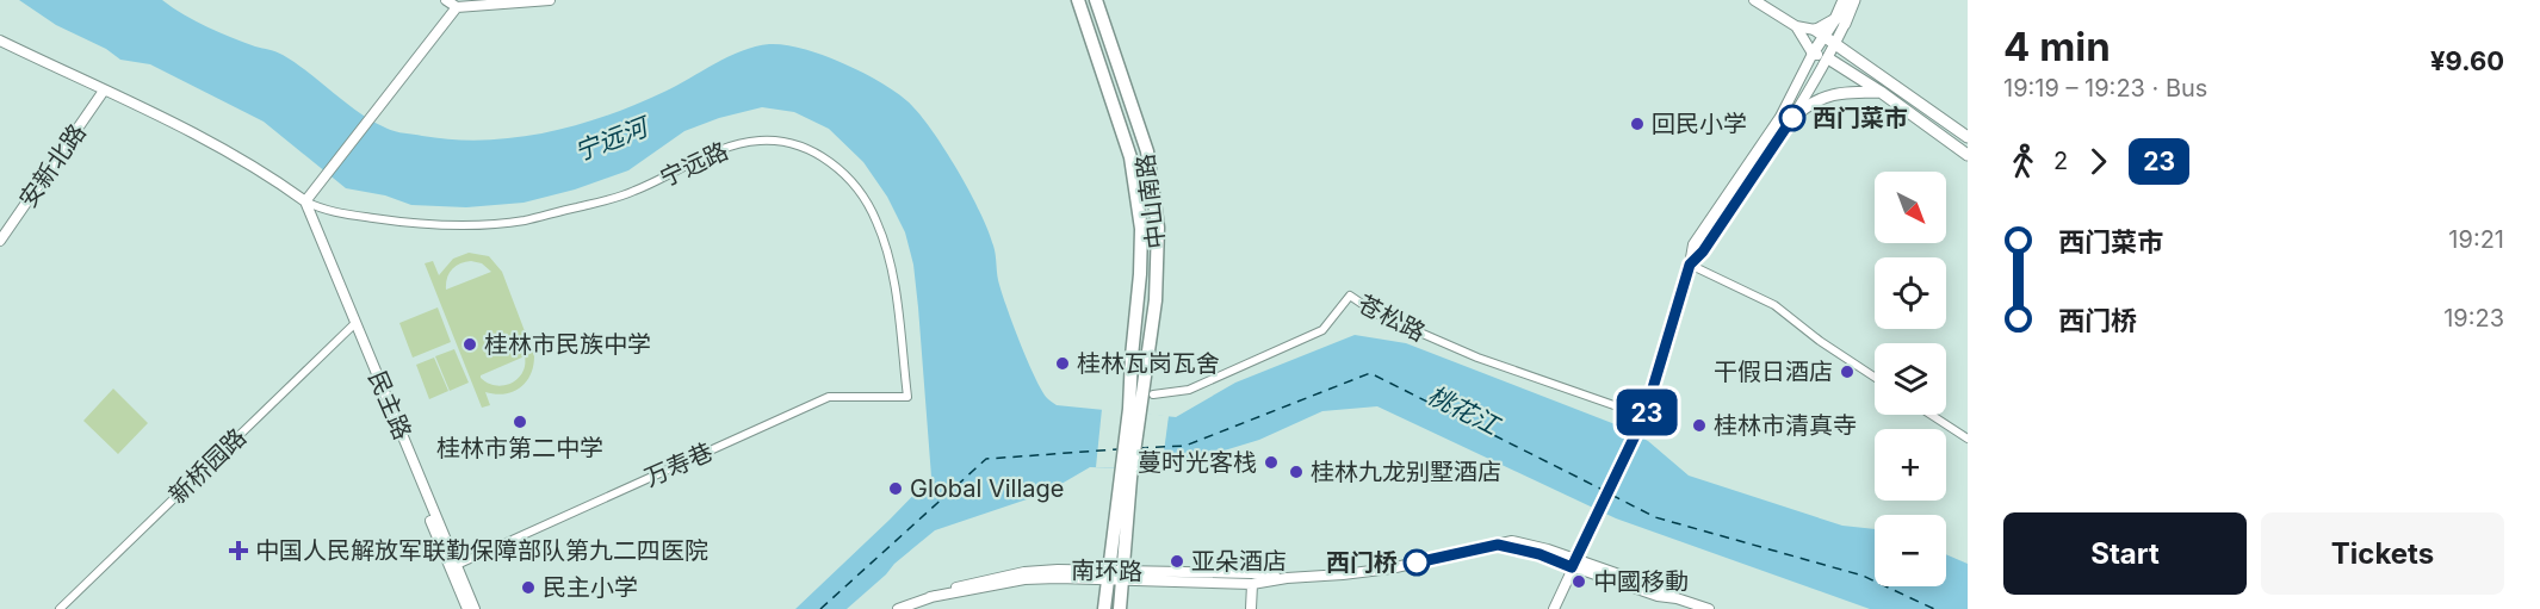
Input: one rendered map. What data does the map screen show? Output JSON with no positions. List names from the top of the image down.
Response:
{
  "streets": {
    "highway": ["中山南路"],
    "main road": ["安新北路", "民主路", "南环路"],
    "street": [
      "宁远路",
      "苍松路",
      "万寿巷",
      "新桥园路"
    ]
  },
  "crossings": [
    ["宁远路", "民主路"],
    ["宁远路", "万寿巷"],
    ["民主路", "万寿巷"],
    ["民主路", "新桥园路"]
  ],
  "water": ["宁远河", "桃花江"],
  "places": {
    "other": [
      "西门菜市",
      "回民小学",
      "桂林市民族中学",
      "桂林瓦岗瓦舍",
      "干假日酒店",
      "桂林市第二中学",
      "桂林市清真寺",
      "蔓时光客栈",
      "桂林九龙别墅酒店",
      "Global Village",
      "亚朵酒店",
      "西门桥",
      "中國移動",
      "民主小学"
    ],
    "health": ["中国人民解放军联勤保障部队第九二四医院"]
  },
  "lines": ["bus line 23"],
  "north": "bottom right",
  "page": {
    "on_map": "23",
    "heading": ["4 min", "19:19 – 19:23 · Bus", "¥9.60"],
    "legs": ["2", "23"],
    "map_buttons": ["+", "−"],
    "list": [
      {
        "name": "西门菜市",
        "value": "19:21"
      },
      {
        "name": "西门桥",
        "value": "19:23"
      }
    ],
    "buttons": ["Start", "Tickets"]
  }
}
